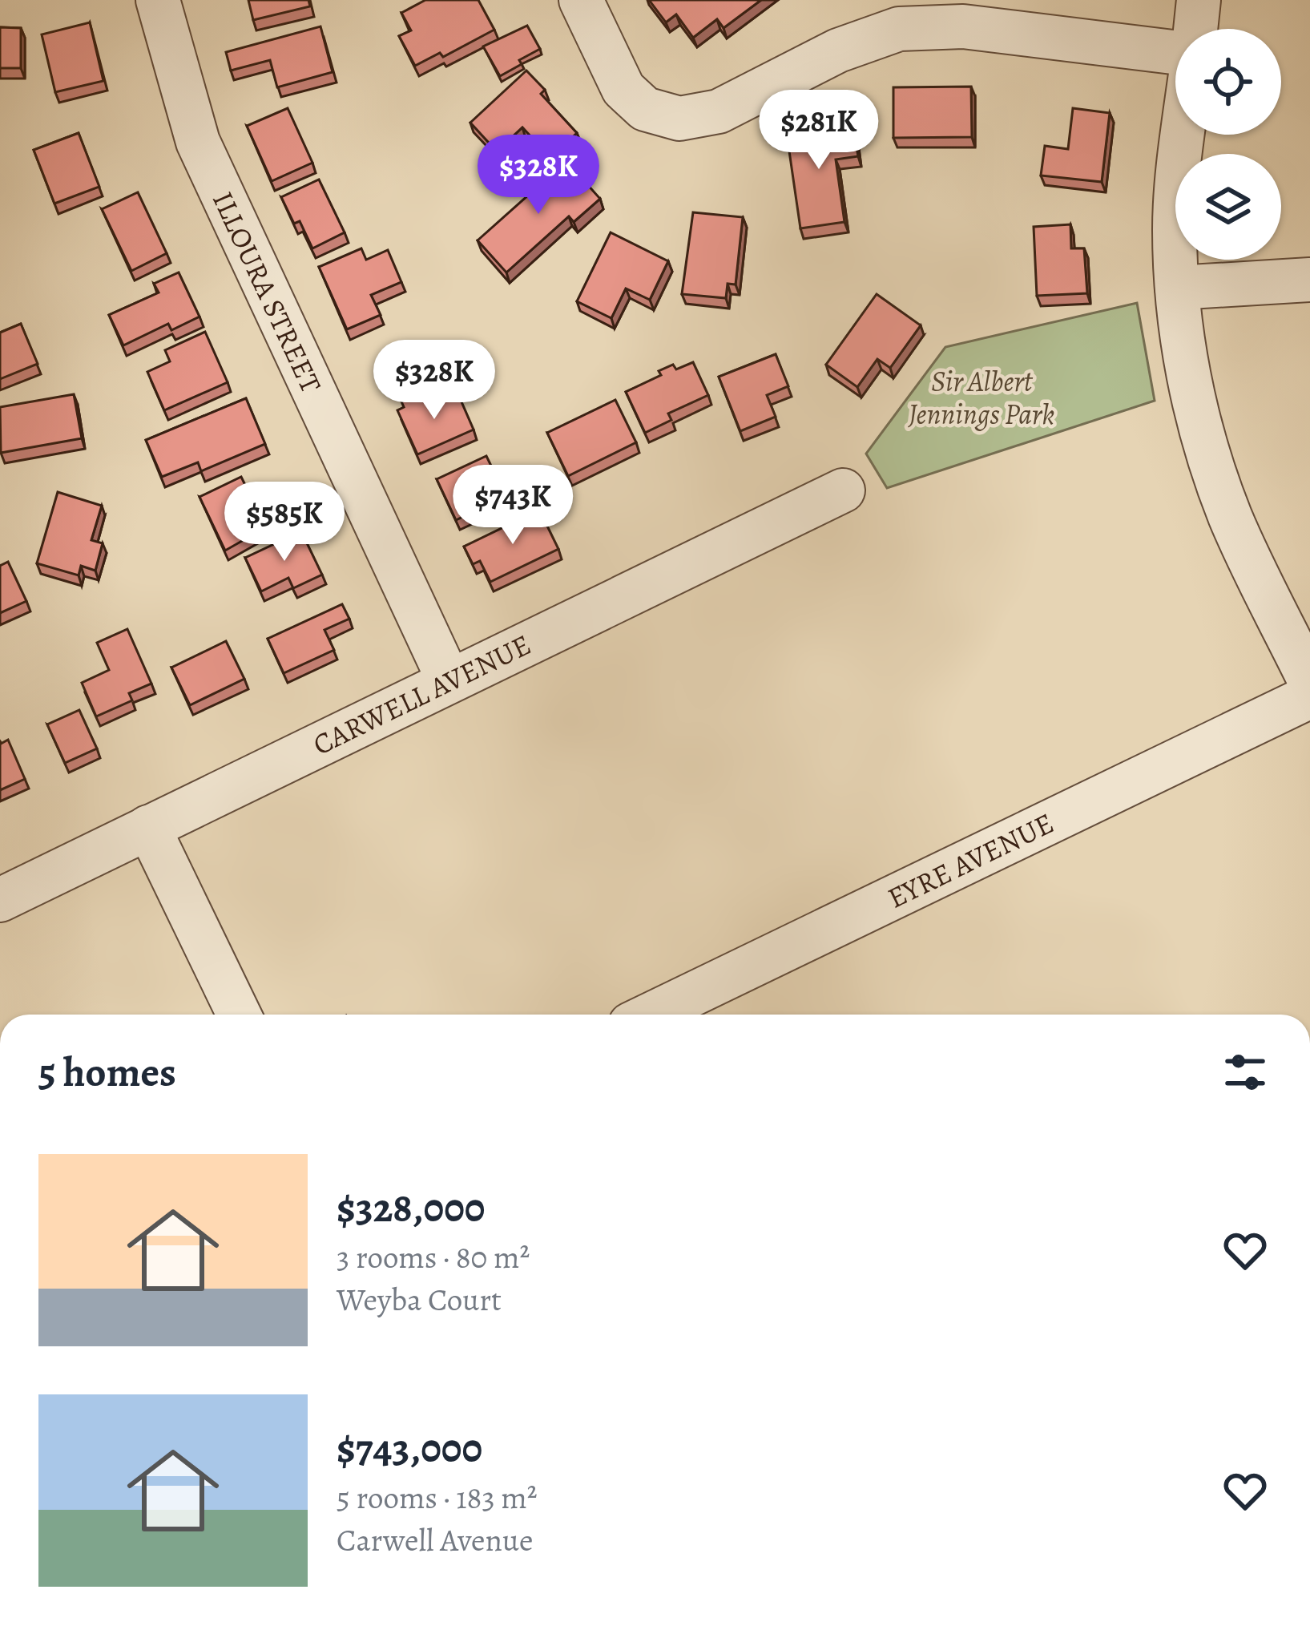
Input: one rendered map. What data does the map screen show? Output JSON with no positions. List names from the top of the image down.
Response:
{
  "streets": {
    "street": ["ILLOURA STREET", "CARWELL AVENUE", "EYRE AVENUE"]
  },
  "crossings": [
    ["ILLOURA STREET", "CARWELL AVENUE"]
  ],
  "parks": ["Sir Albert Jennings Park"],
  "page": {
    "price": [
      "$281K",
      "$328K",
      "$328K",
      "$743K",
      "$585K"
    ],
    "heading": "5 homes",
    "list": [
      {
        "name": "$328,000",
        "note": "3 rooms · 80 m² · Weyba Court"
      },
      {
        "name": "$743,000",
        "note": "5 rooms · 183 m² · Carwell Avenue"
      }
    ]
  }
}
